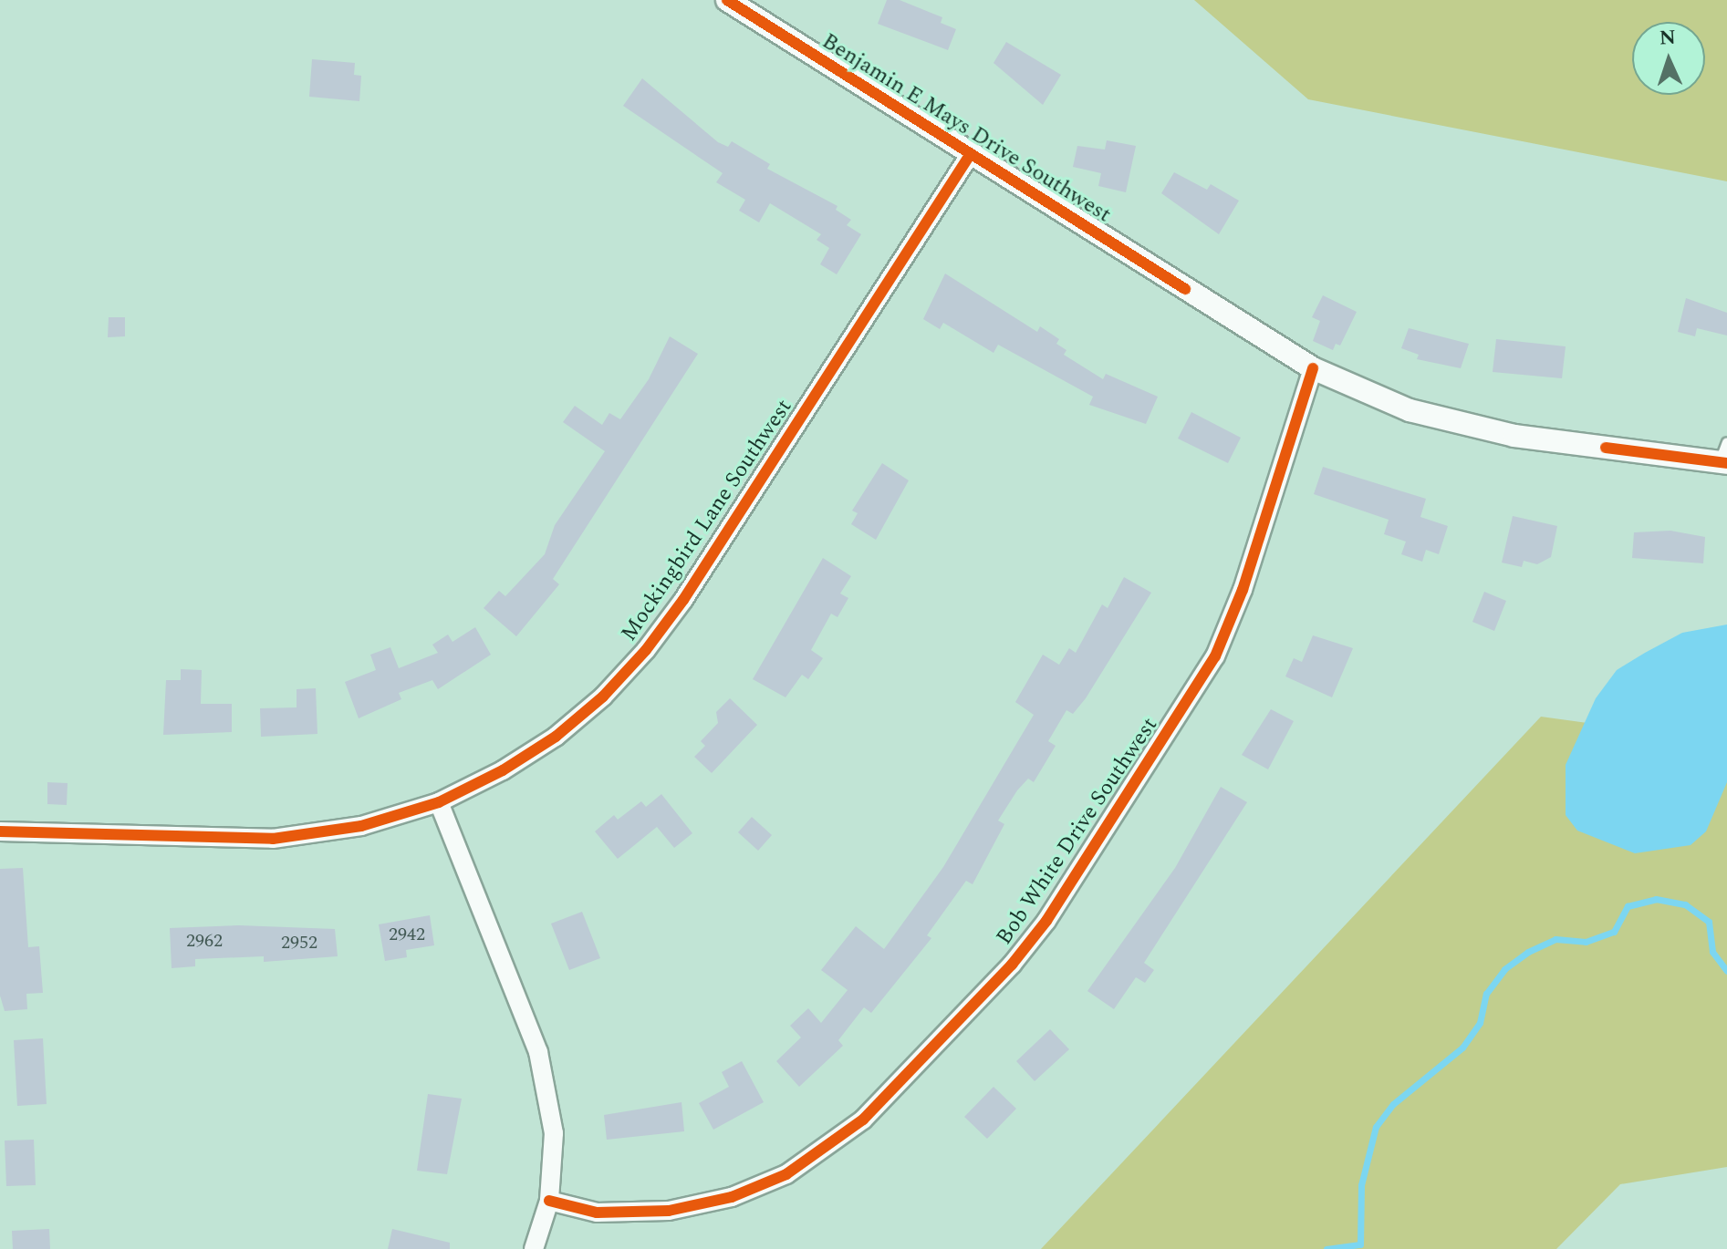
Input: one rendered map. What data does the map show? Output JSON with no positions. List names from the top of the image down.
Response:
{
  "streets": {
    "street": ["Benjamin E Mays Drive Southwest", "Mockingbird Lane Southwest", "Bob White Drive Southwest"]
  },
  "crossings": [
    ["Benjamin E Mays Drive Southwest", "Mockingbird Lane Southwest"],
    ["Benjamin E Mays Drive Southwest", "Bob White Drive Southwest"]
  ],
  "house_numbers": ["2942", "2962", "2952"],
  "north": "top"
}
